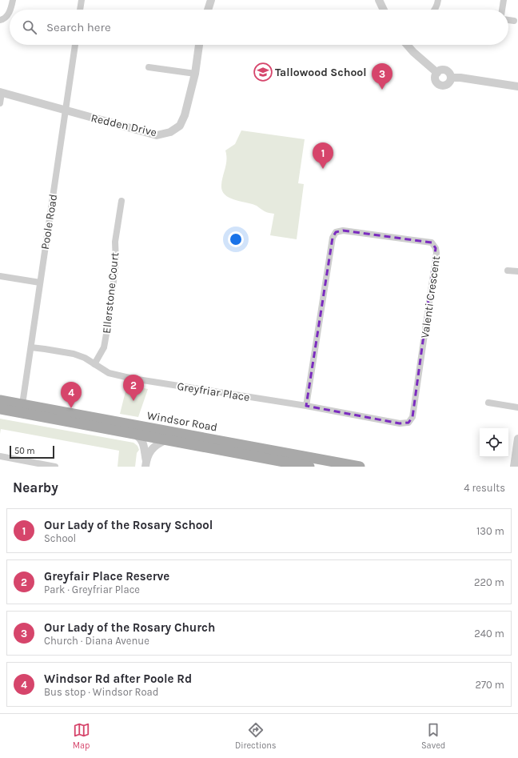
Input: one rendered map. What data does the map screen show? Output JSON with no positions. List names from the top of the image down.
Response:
{
  "streets": {
    "main road": ["Windsor Road"],
    "street": [
      "Redden Drive",
      "Poole Road",
      "Ellerstone Court",
      "Valenti Crescent",
      "Greyfriar Place"
    ]
  },
  "crossings": [
    ["Redden Drive", "Poole Road"],
    ["Poole Road", "Greyfriar Place"],
    ["Poole Road", "Windsor Road"],
    ["Ellerstone Court", "Greyfriar Place"],
    ["Valenti Crescent", "Greyfriar Place"]
  ],
  "places": {
    "school or university": ["Tallowood School"]
  },
  "scale_bar": "50 m",
  "page": {
    "search": "Search here",
    "pins": [
      "3",
      "1",
      "2",
      "4"
    ],
    "scale": "50 m",
    "heading": ["Nearby", "4 results"],
    "list": [
      {
        "mark": "1",
        "name": "Our Lady of the Rosary School",
        "note": "School",
        "value": "130 m"
      },
      {
        "mark": "2",
        "name": "Greyfair Place Reserve",
        "note": "Park · Greyfriar Place",
        "value": "220 m"
      },
      {
        "mark": "3",
        "name": "Our Lady of the Rosary Church",
        "note": "Church · Diana Avenue",
        "value": "240 m"
      },
      {
        "mark": "4",
        "name": "Windsor Rd after Poole Rd",
        "note": "Bus stop · Windsor Road",
        "value": "270 m"
      }
    ],
    "nav": ["Map", "Directions", "Saved"]
  }
}
